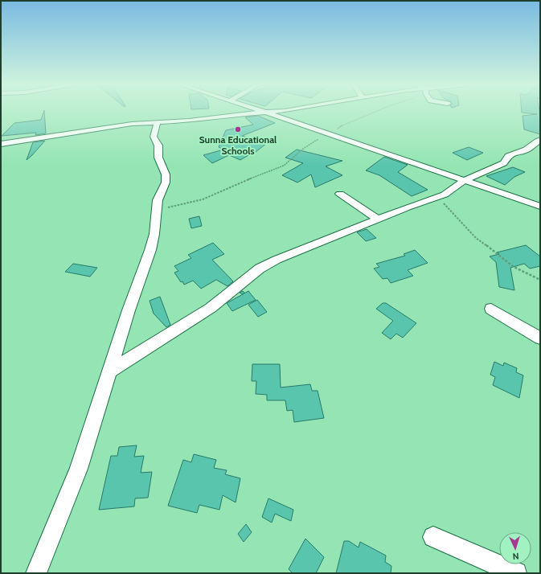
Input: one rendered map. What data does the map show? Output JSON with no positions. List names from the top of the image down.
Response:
{
  "places": ["Sunna Educational Schools"],
  "north": "bottom"
}
